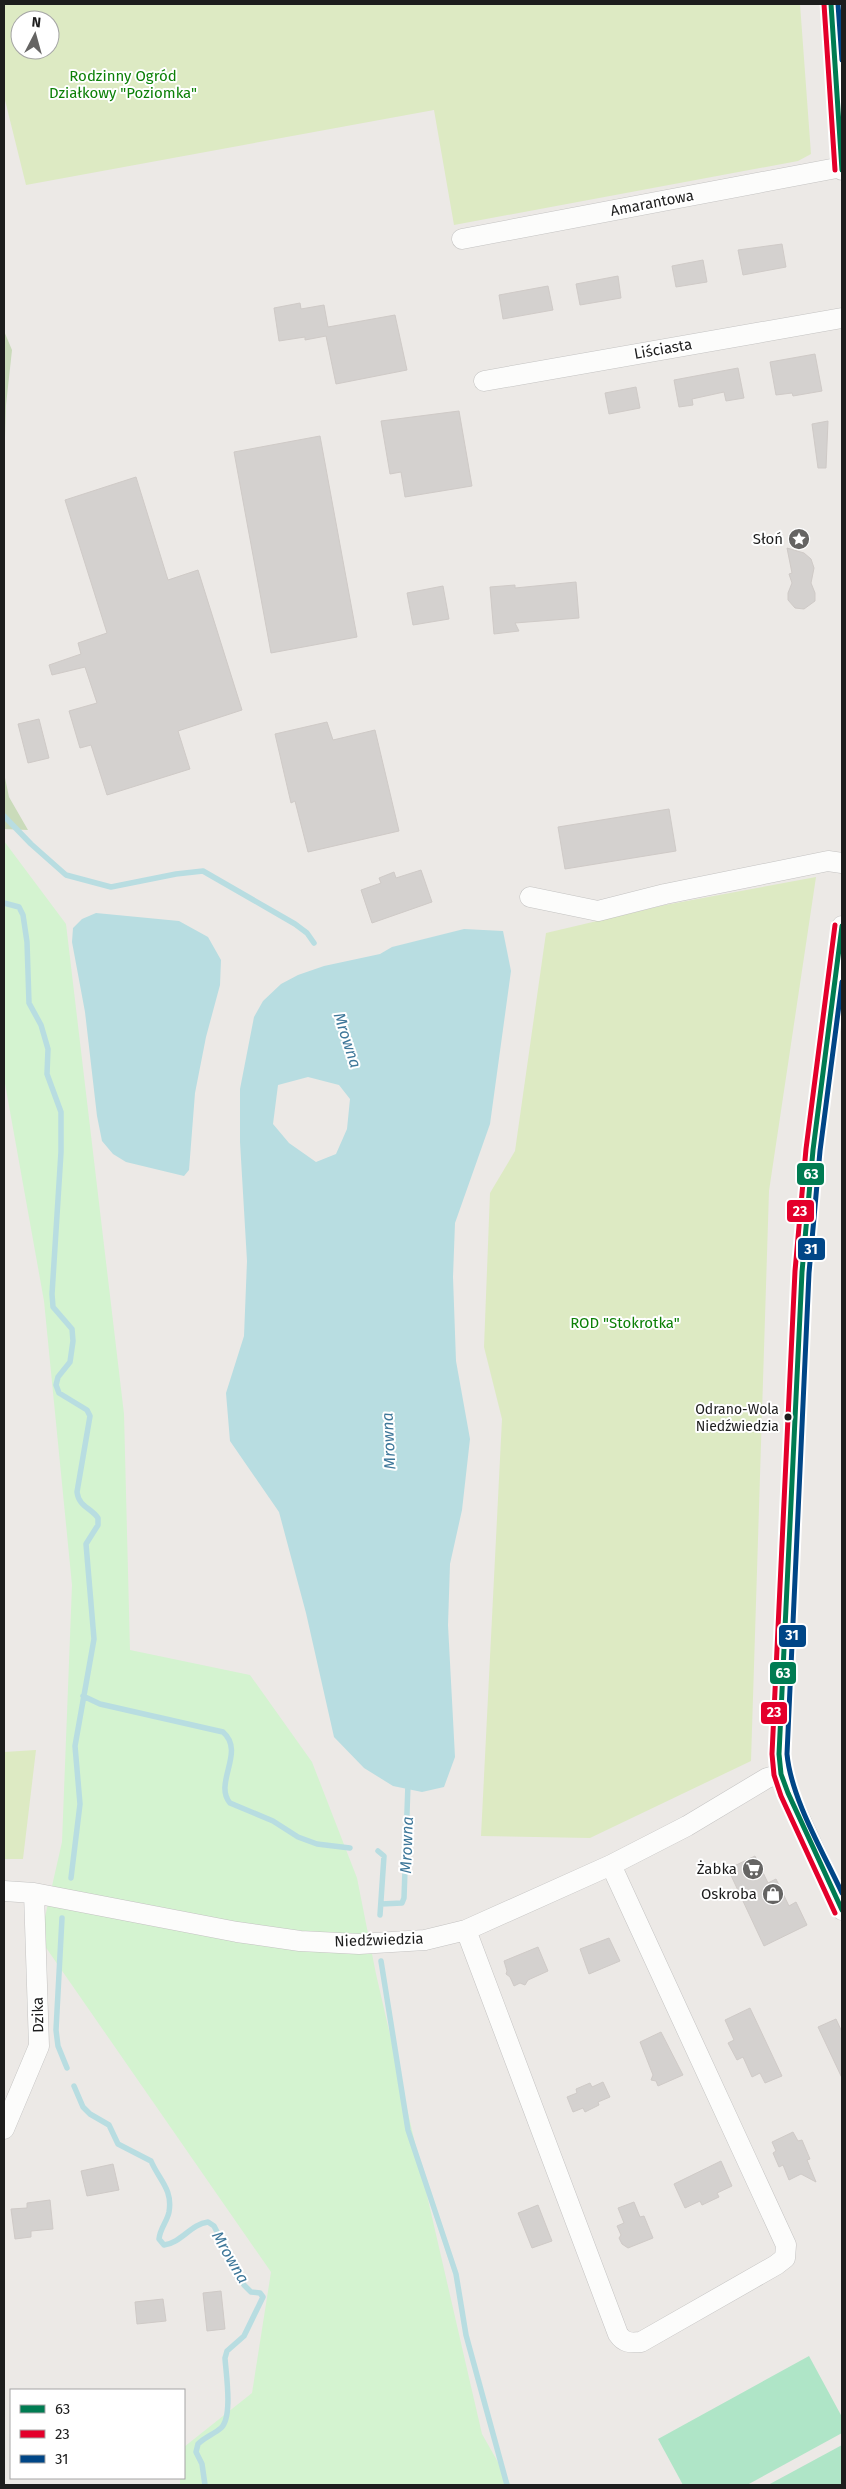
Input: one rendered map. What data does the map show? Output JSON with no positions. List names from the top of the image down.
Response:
{
  "streets": {
    "street": [
      "Amarantowa",
      "Liściasta",
      "Niedźwiedzia",
      "Dzika"
    ]
  },
  "crossings": [
    ["Niedźwiedzia", "Dzika"]
  ],
  "water": ["Mrowna"],
  "parks": ["Rodzinny Ogród Działkowy \"Poziomka\"", "ROD \"Stokrotka\""],
  "places": {
    "place": ["Słoń"],
    "other": ["Odrano-Wola Niedźwiedzia"],
    "supermarket": ["Żabka"],
    "shop": ["Oskroba"]
  },
  "lines": ["transit line 63", "transit line 23", "transit line 31"],
  "legend": ["63", "23", "31"],
  "north": "top"
}
